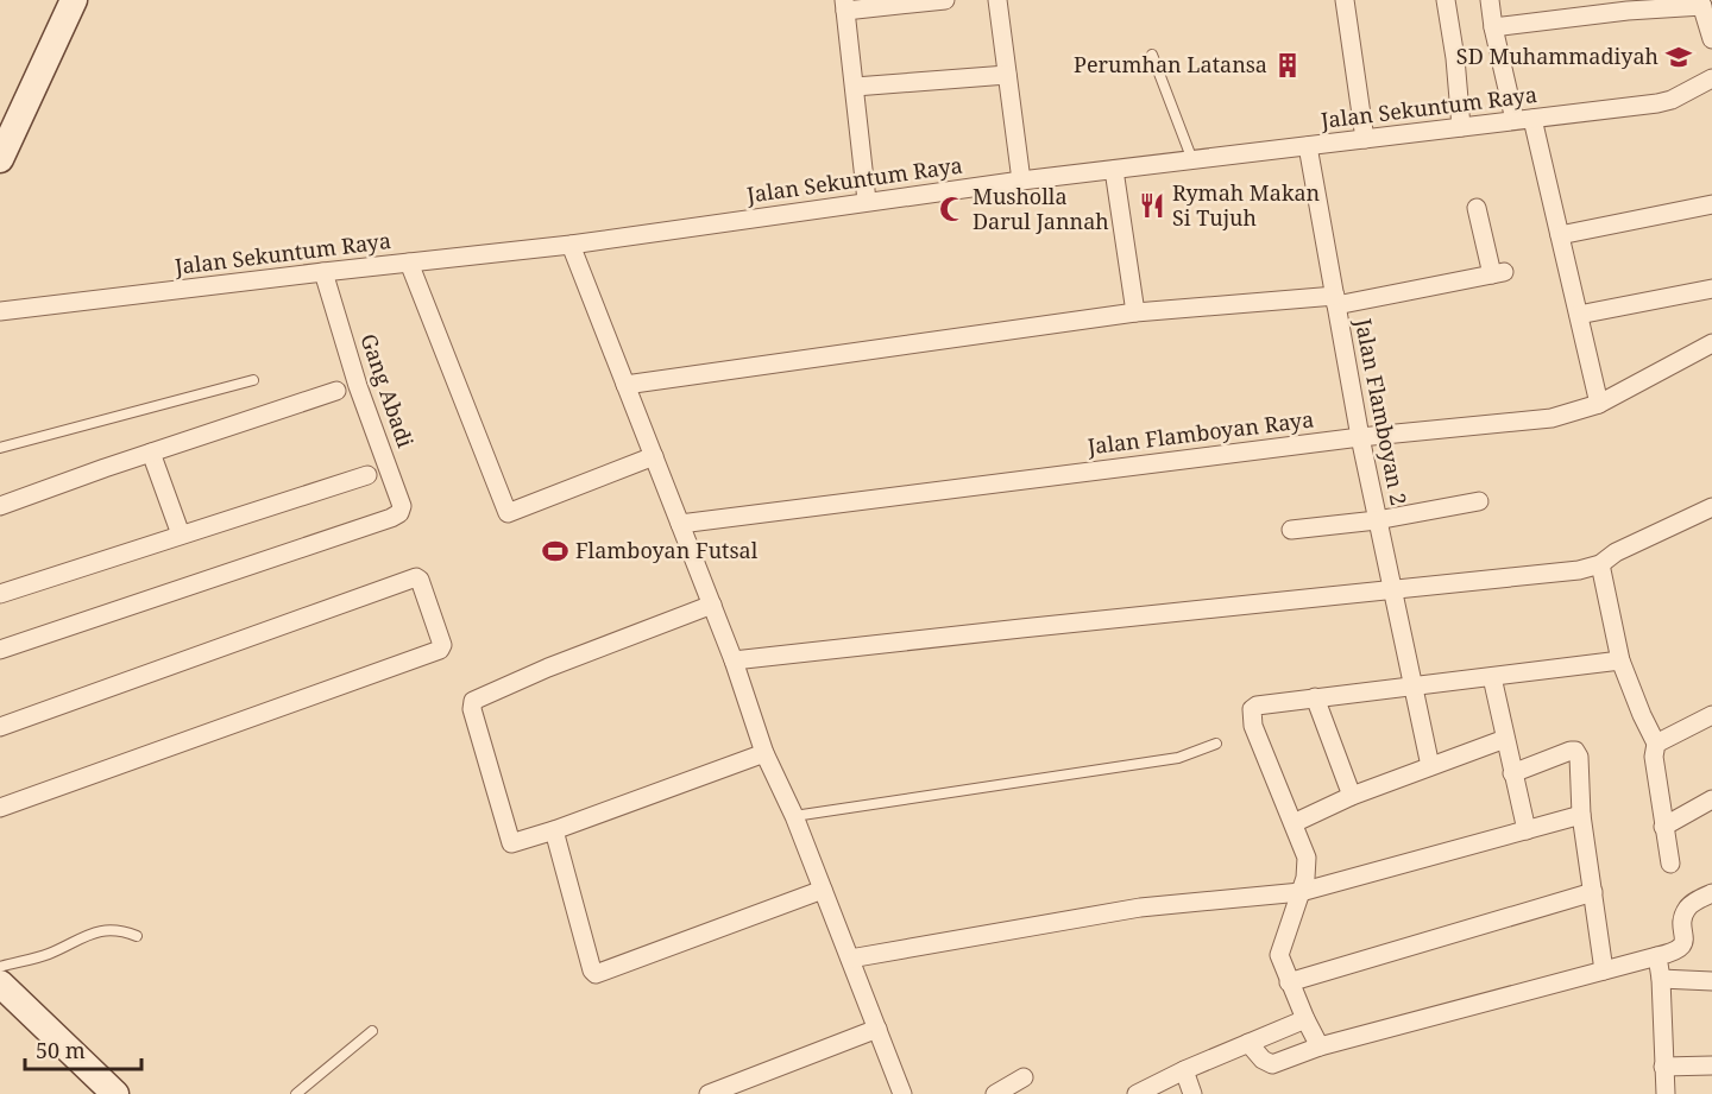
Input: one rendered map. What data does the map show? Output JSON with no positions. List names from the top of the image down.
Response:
{
  "streets": {
    "street": [
      "Jalan Sekuntum Raya",
      "Gang Abadi",
      "Jalan Flamboyan 2",
      "Jalan Flamboyan Raya"
    ]
  },
  "crossings": [
    ["Jalan Sekuntum Raya", "Gang Abadi"],
    ["Jalan Sekuntum Raya", "Jalan Flamboyan 2"],
    ["Jalan Flamboyan 2", "Jalan Flamboyan Raya"]
  ],
  "places": {
    "school or university": ["SD Muhammadiyah"],
    "building": ["Perumhan Latansa"],
    "restaurant": ["Rymah Makan Si Tujuh"],
    "mosque": ["Musholla Darul Jannah"],
    "sports": ["Flamboyan Futsal"]
  },
  "scale_bar": "50 m"
}
